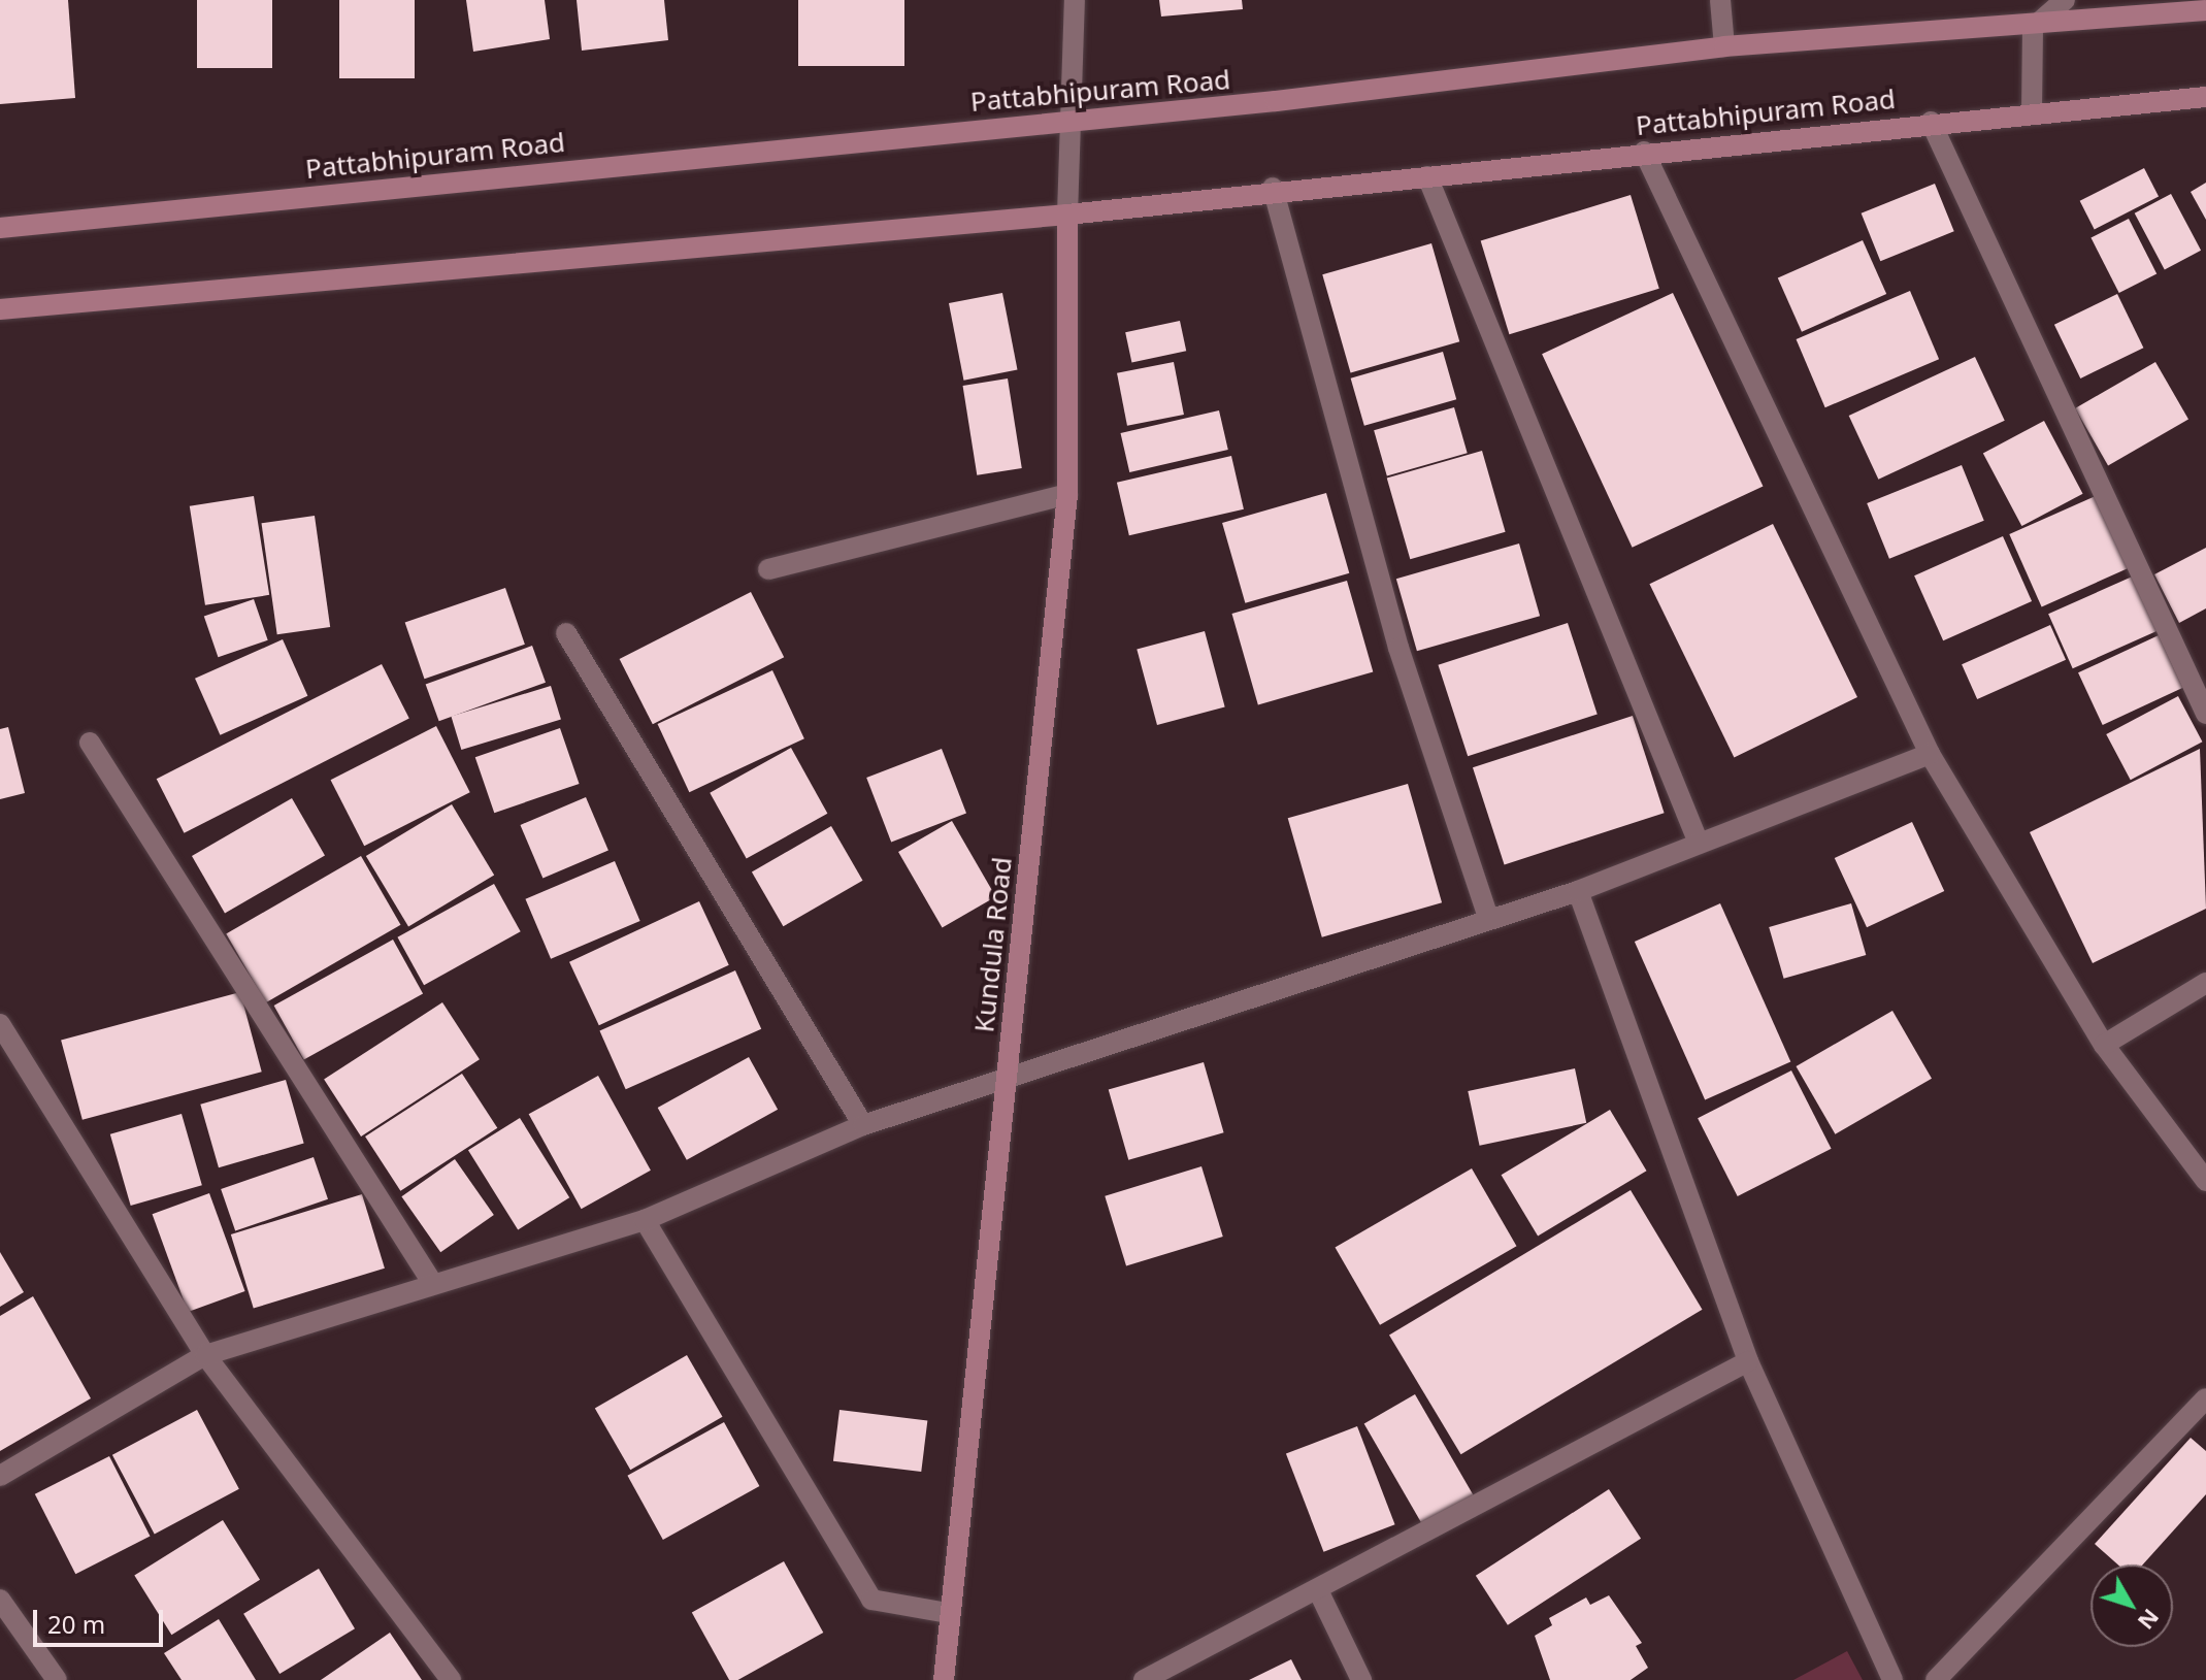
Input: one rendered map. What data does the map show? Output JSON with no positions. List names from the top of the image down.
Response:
{
  "streets": {
    "street": ["Pattabhipuram Road", "Kundula Road"]
  },
  "crossings": [
    ["Pattabhipuram Road", "Kundula Road"]
  ],
  "scale_bar": "20 m",
  "north": "bottom right"
}
